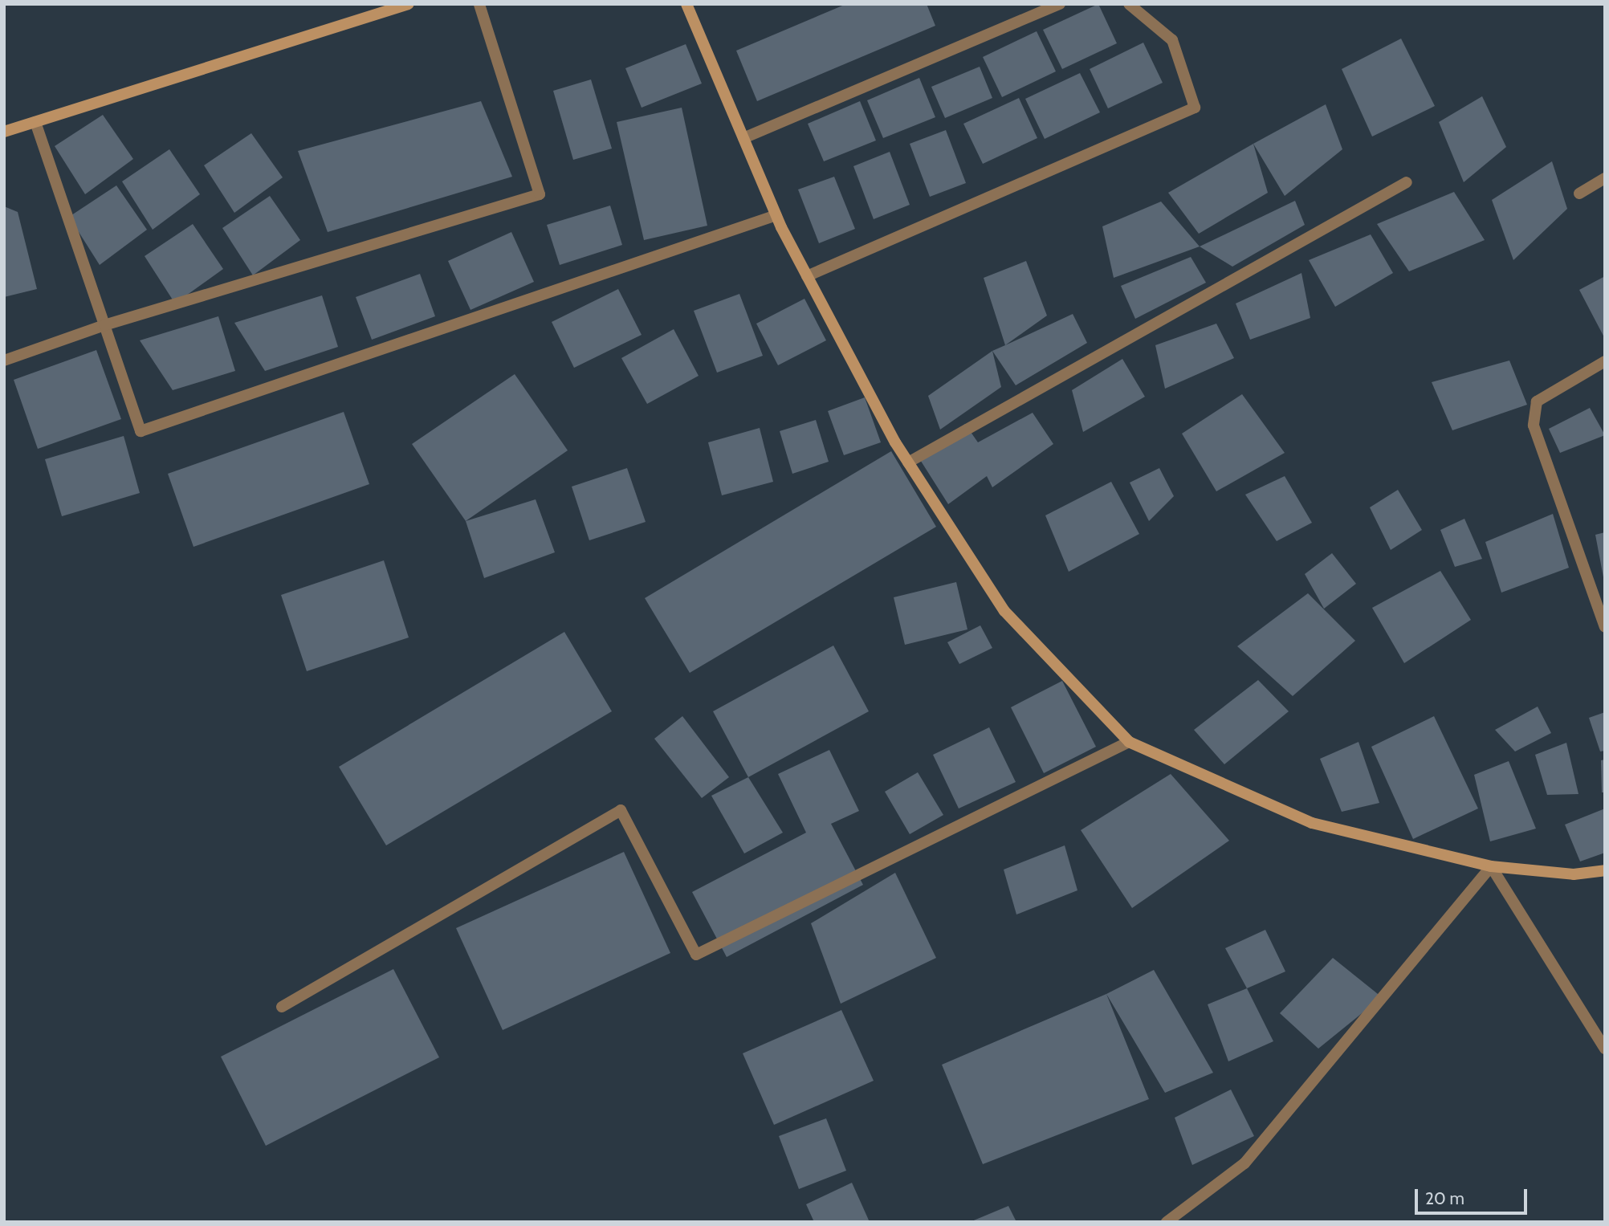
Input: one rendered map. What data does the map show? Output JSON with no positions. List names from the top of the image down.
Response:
{
  "scale_bar": "20 m"
}
